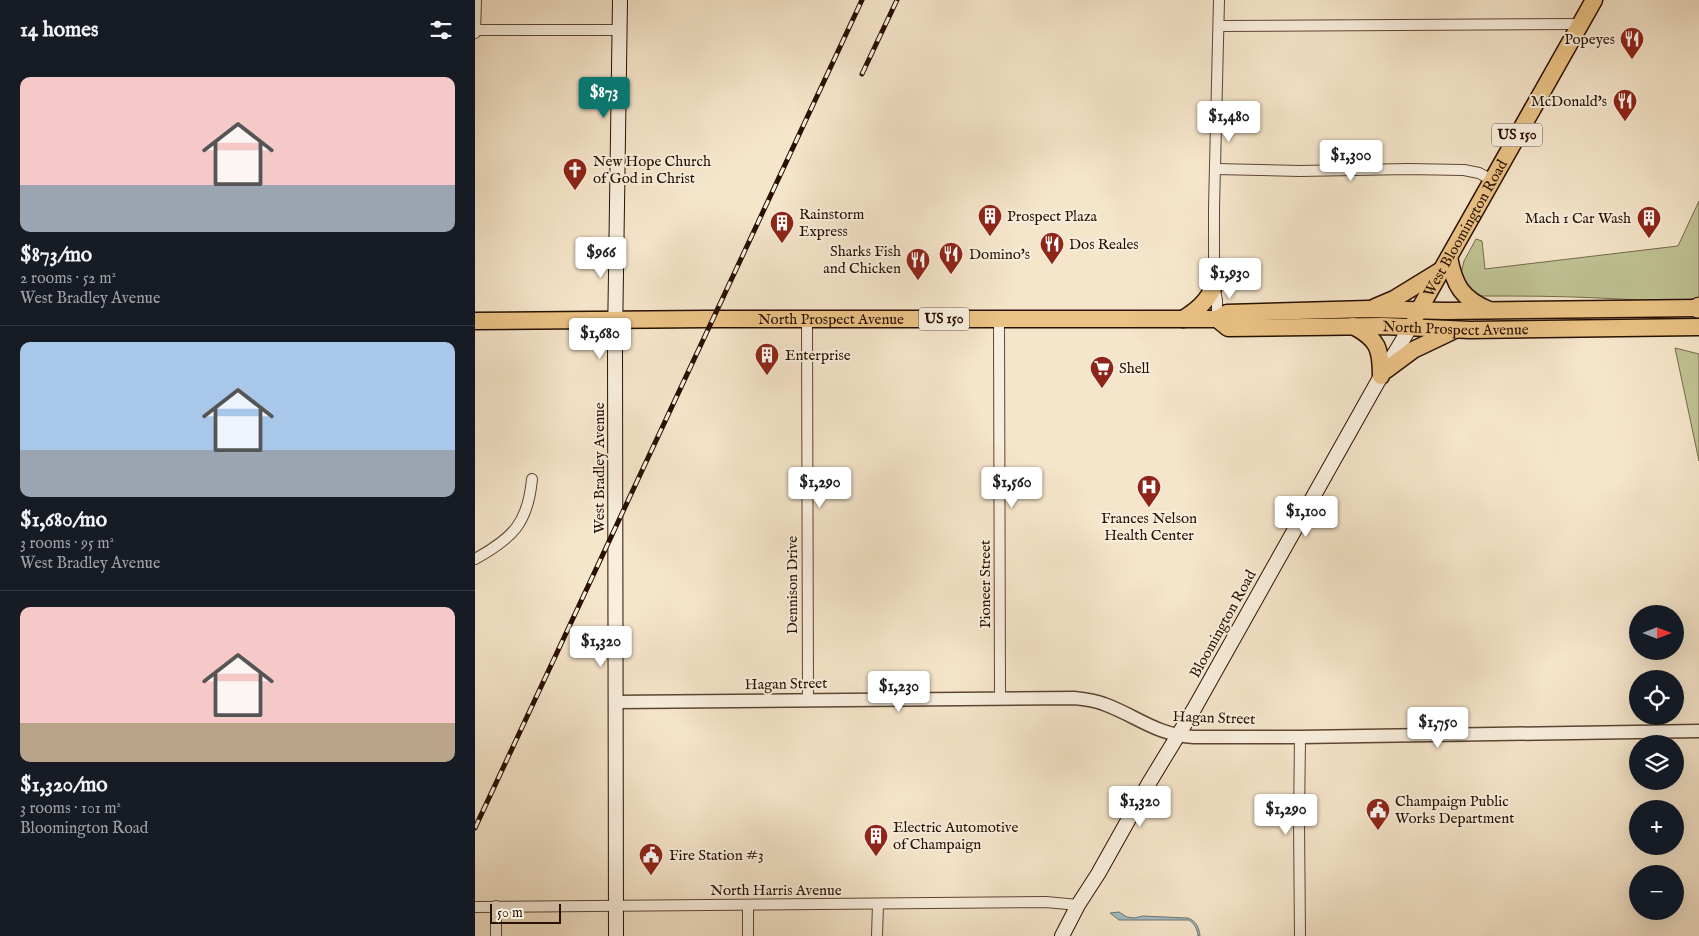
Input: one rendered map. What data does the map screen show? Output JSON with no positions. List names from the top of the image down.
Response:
{
  "streets": {
    "main road": [
      "US 150",
      "West Bloomington Road",
      "North Prospect Avenue",
      "West Bradley Avenue",
      "Bloomington Road"
    ],
    "street": [
      "Pioneer Street",
      "Dennison Drive",
      "Hagan Street",
      "North Harris Avenue"
    ]
  },
  "crossings": [
    ["West Bloomington Road", "North Prospect Avenue"],
    ["West Bloomington Road", "Bloomington Road"],
    ["North Prospect Avenue", "West Bradley Avenue"],
    ["North Prospect Avenue", "Pioneer Street"],
    ["North Prospect Avenue", "Dennison Drive"],
    ["North Prospect Avenue", "Bloomington Road"],
    ["West Bradley Avenue", "Hagan Street"],
    ["West Bradley Avenue", "North Harris Avenue"],
    ["Pioneer Street", "Hagan Street"],
    ["Dennison Drive", "Hagan Street"],
    ["Bloomington Road", "Hagan Street"],
    ["Bloomington Road", "North Harris Avenue"]
  ],
  "places": {
    "restaurant": [
      "Popeyes",
      "McDonald's",
      "Dos Reales",
      "Domino's",
      "Sharks Fish and Chicken"
    ],
    "church": ["New Hope Church of God in Christ"],
    "building": [
      "Prospect Plaza",
      "Mach 1 Car Wash",
      "Rainstorm Express",
      "Enterprise",
      "Electric Automotive of Champaign"
    ],
    "supermarket": ["Shell"],
    "hospital": ["Frances Nelson Health Center"],
    "public building": ["Champaign Public Works Department", "Fire Station #3"]
  },
  "scale_bar": "50 m",
  "north": "right",
  "page": {
    "heading": "14 homes",
    "list": [
      {
        "name": "$873/mo",
        "note": "2 rooms · 52 m² · West Bradley Avenue"
      },
      {
        "name": "$1,680/mo",
        "note": "3 rooms · 95 m² · West Bradley Avenue"
      },
      {
        "name": "$1,320/mo",
        "note": "3 rooms · 101 m² · Bloomington Road"
      }
    ],
    "price": [
      "$873",
      "$1,480",
      "$1,300",
      "$966",
      "$1,930",
      "$1,680",
      "$1,290",
      "$1,560",
      "$1,100",
      "$1,320",
      "$1,230",
      "$1,750",
      "$1,320",
      "$1,290"
    ],
    "map_buttons": ["+", "−"],
    "scale": "50 m"
  }
}
